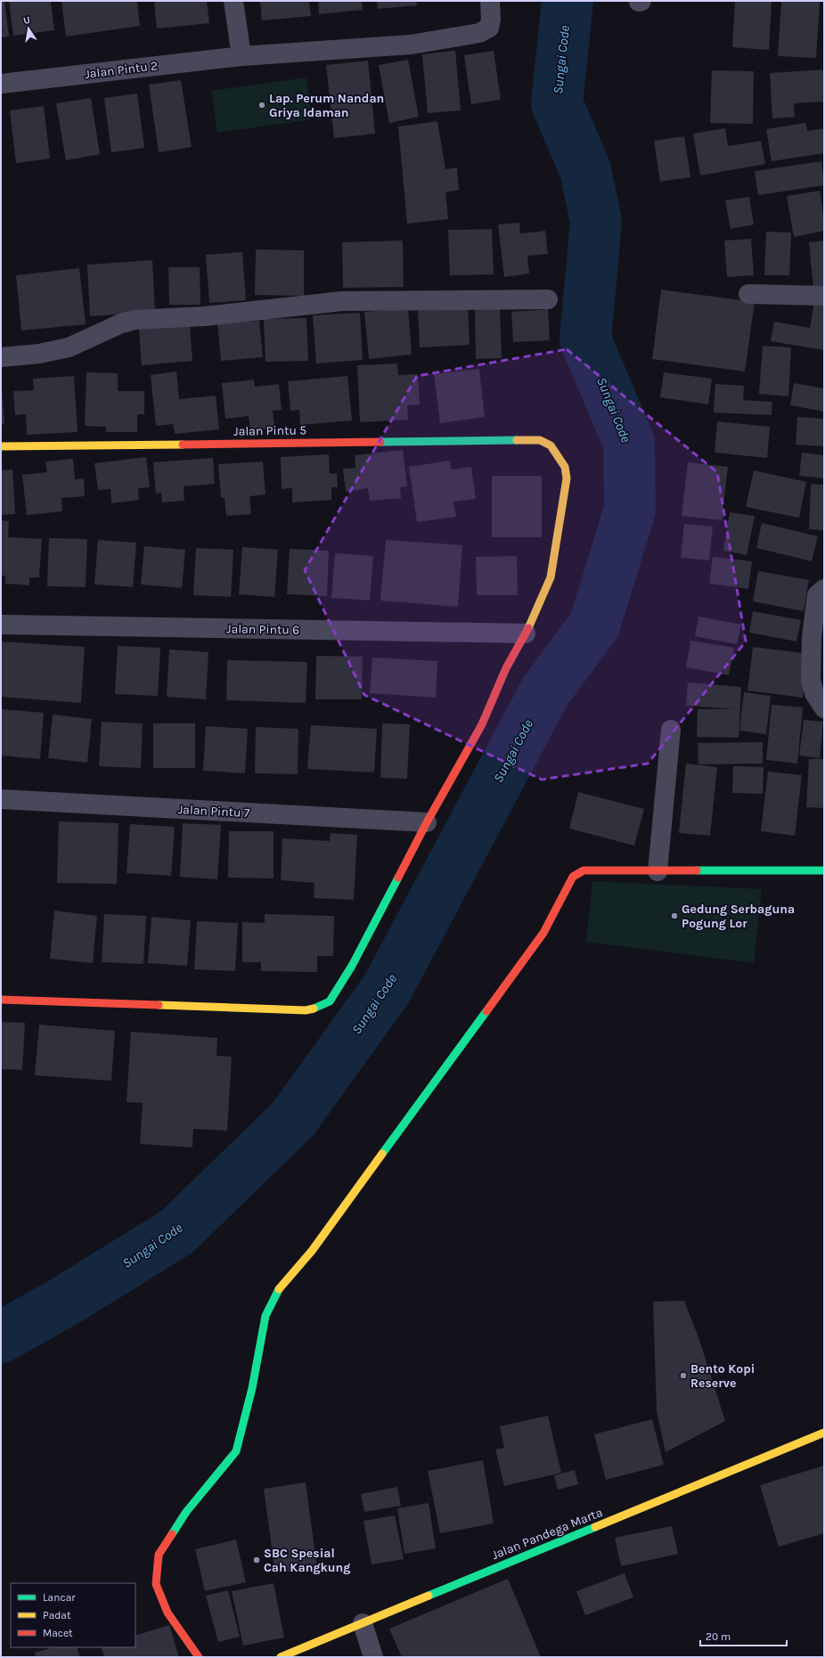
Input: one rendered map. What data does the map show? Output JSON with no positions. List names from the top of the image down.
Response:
{
  "streets": {
    "street": [
      "Jalan Pintu 2",
      "Jalan Pintu 5",
      "Jalan Pintu 6",
      "Jalan Pintu 7",
      "Jalan Pandega Marta"
    ]
  },
  "crossings": [
    ["Jalan Pintu 5", "Jalan Pintu 6"]
  ],
  "water": ["Sungai Code"],
  "places": [
    "Lap. Perum Nandan Griya Idaman",
    "Gedung Serbaguna Pogung Lor",
    "Bento Kopi Reserve",
    "SBC Spesial Cah Kangkung"
  ],
  "legend": ["Lancar", "Padat", "Macet"],
  "scale_bar": "20 m",
  "north": "top"
}
